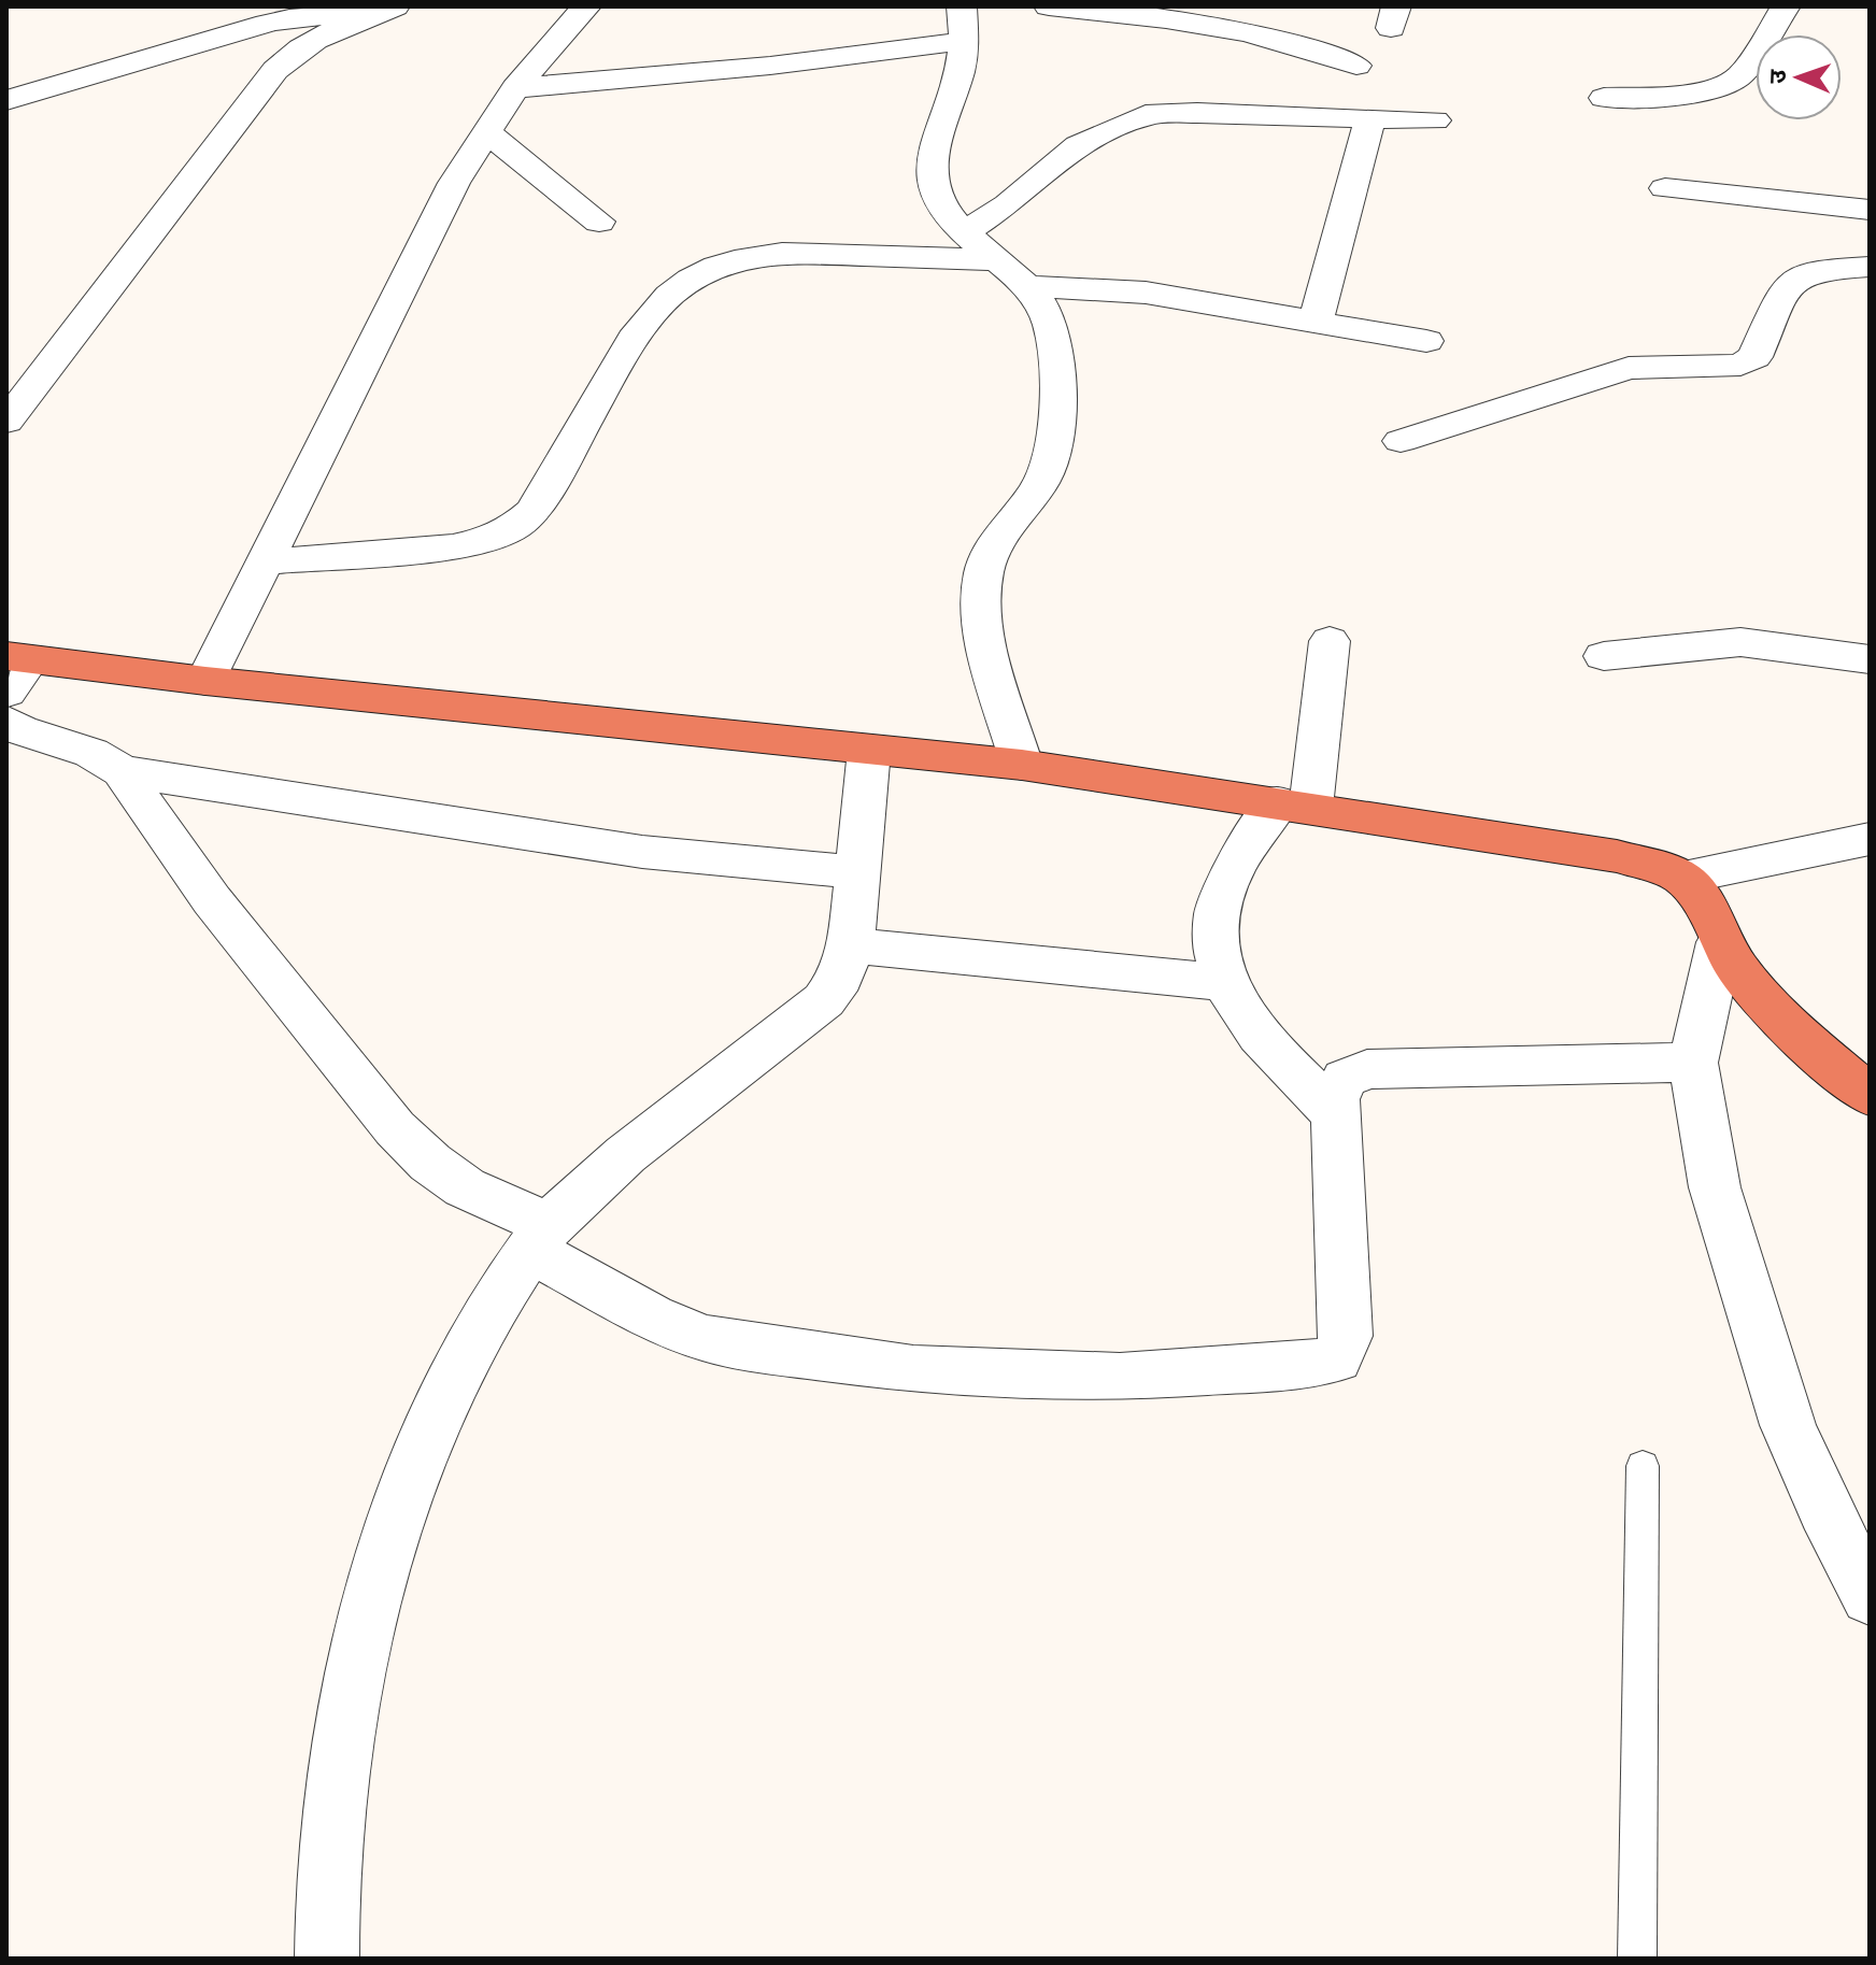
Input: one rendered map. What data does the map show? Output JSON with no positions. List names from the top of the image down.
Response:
{
  "north": "left"
}
